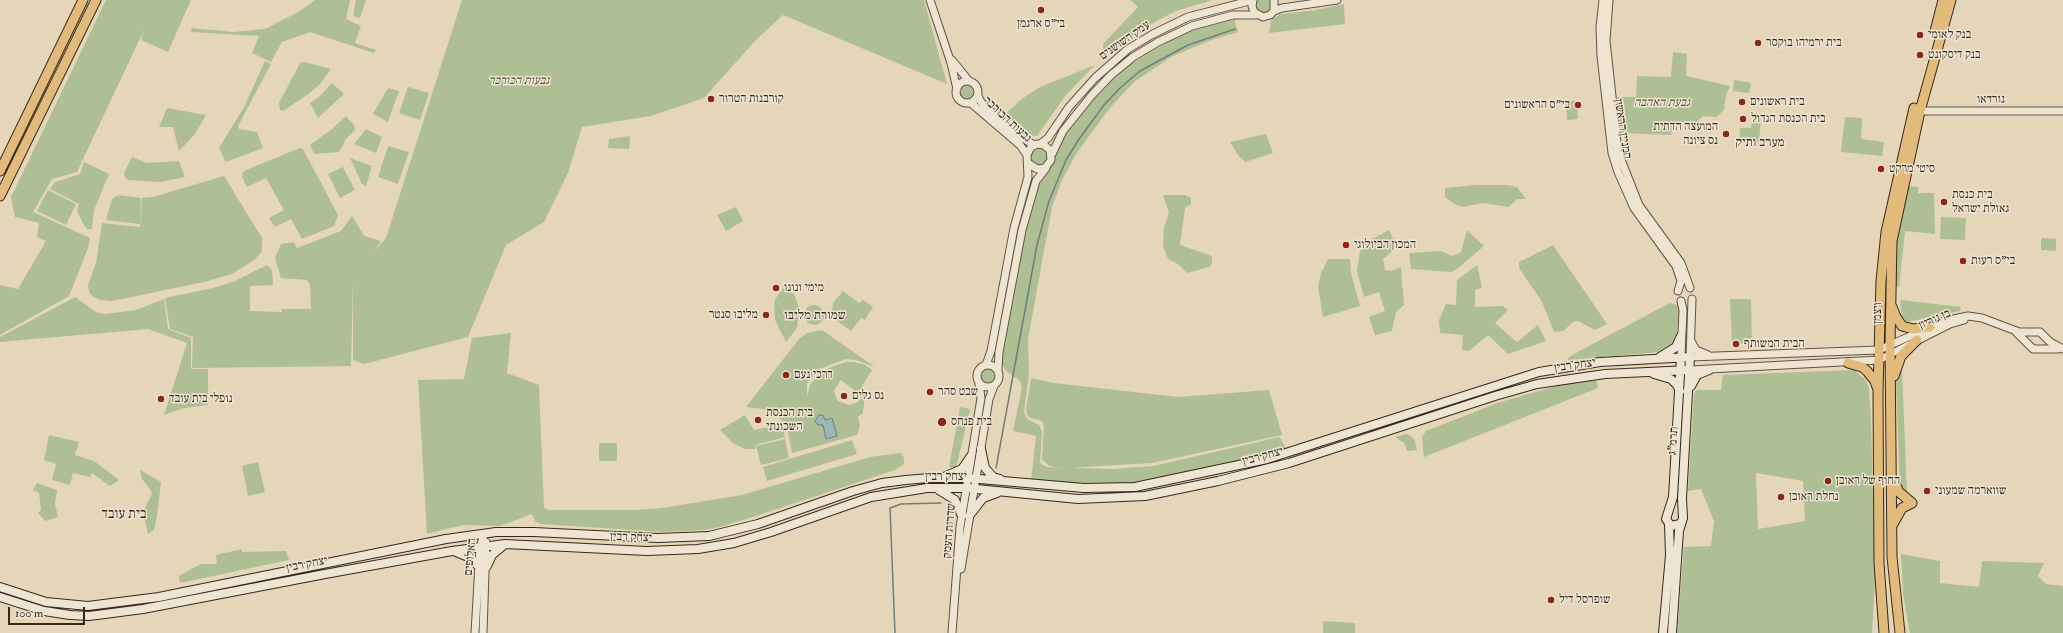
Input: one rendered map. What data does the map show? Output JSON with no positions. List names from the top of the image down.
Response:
{
  "streets": {
    "main road": ["ויצמן", "יצחק רבין", "תרמ\"ג"],
    "street": [
      "עמק השושנים",
      "נורדאו",
      "גבעות הכורכר",
      "המניין הראשון",
      "בן גוריון",
      "שדרות העמק",
      "האלופים"
    ]
  },
  "crossings": [
    ["עמק השושנים", "גבעות הכורכר"],
    ["נורדאו", "ויצמן"],
    ["ויצמן", "בן גוריון"],
    ["ויצמן", "יצחק רבין"],
    ["בן גוריון", "יצחק רבין"],
    ["יצחק רבין", "תרמ\"ג"],
    ["יצחק רבין", "שדרות העמק"],
    ["יצחק רבין", "האלופים"]
  ],
  "districts": ["מערב ותיק", "שמורת מליבו", "בית עובד"],
  "parks": ["גבעות הכורכר", "גבעת האהבה"],
  "places": [
    "בי\"ס ארגמן",
    "בנק לאומי",
    "בית ירמיהו בוקסר",
    "בנק דיסקונט",
    "קורבנות הטרור",
    "בית ראשונים",
    "בי\"ס הראשונים",
    "בית הכנסת הגדול",
    "המועצה הדתית נס ציונה",
    "סיטי מרקט",
    "בית כנסת גאולת ישראל",
    "המכון הביולוגי",
    "בי\"ס רעות",
    "מימי ונונו",
    "מליבו סנטר",
    "הבית המשותף",
    "דרכי נעם",
    "שבט סהר",
    "נס גלים",
    "נופלי בית עובד",
    "בית הכנסת השכונתי",
    "בית פנחס",
    "החוף של ראובן",
    "שווארמה שמעוני",
    "נחלת ראובן",
    "שופרסל דיל"
  ],
  "scale_bar": "100 m"
}
